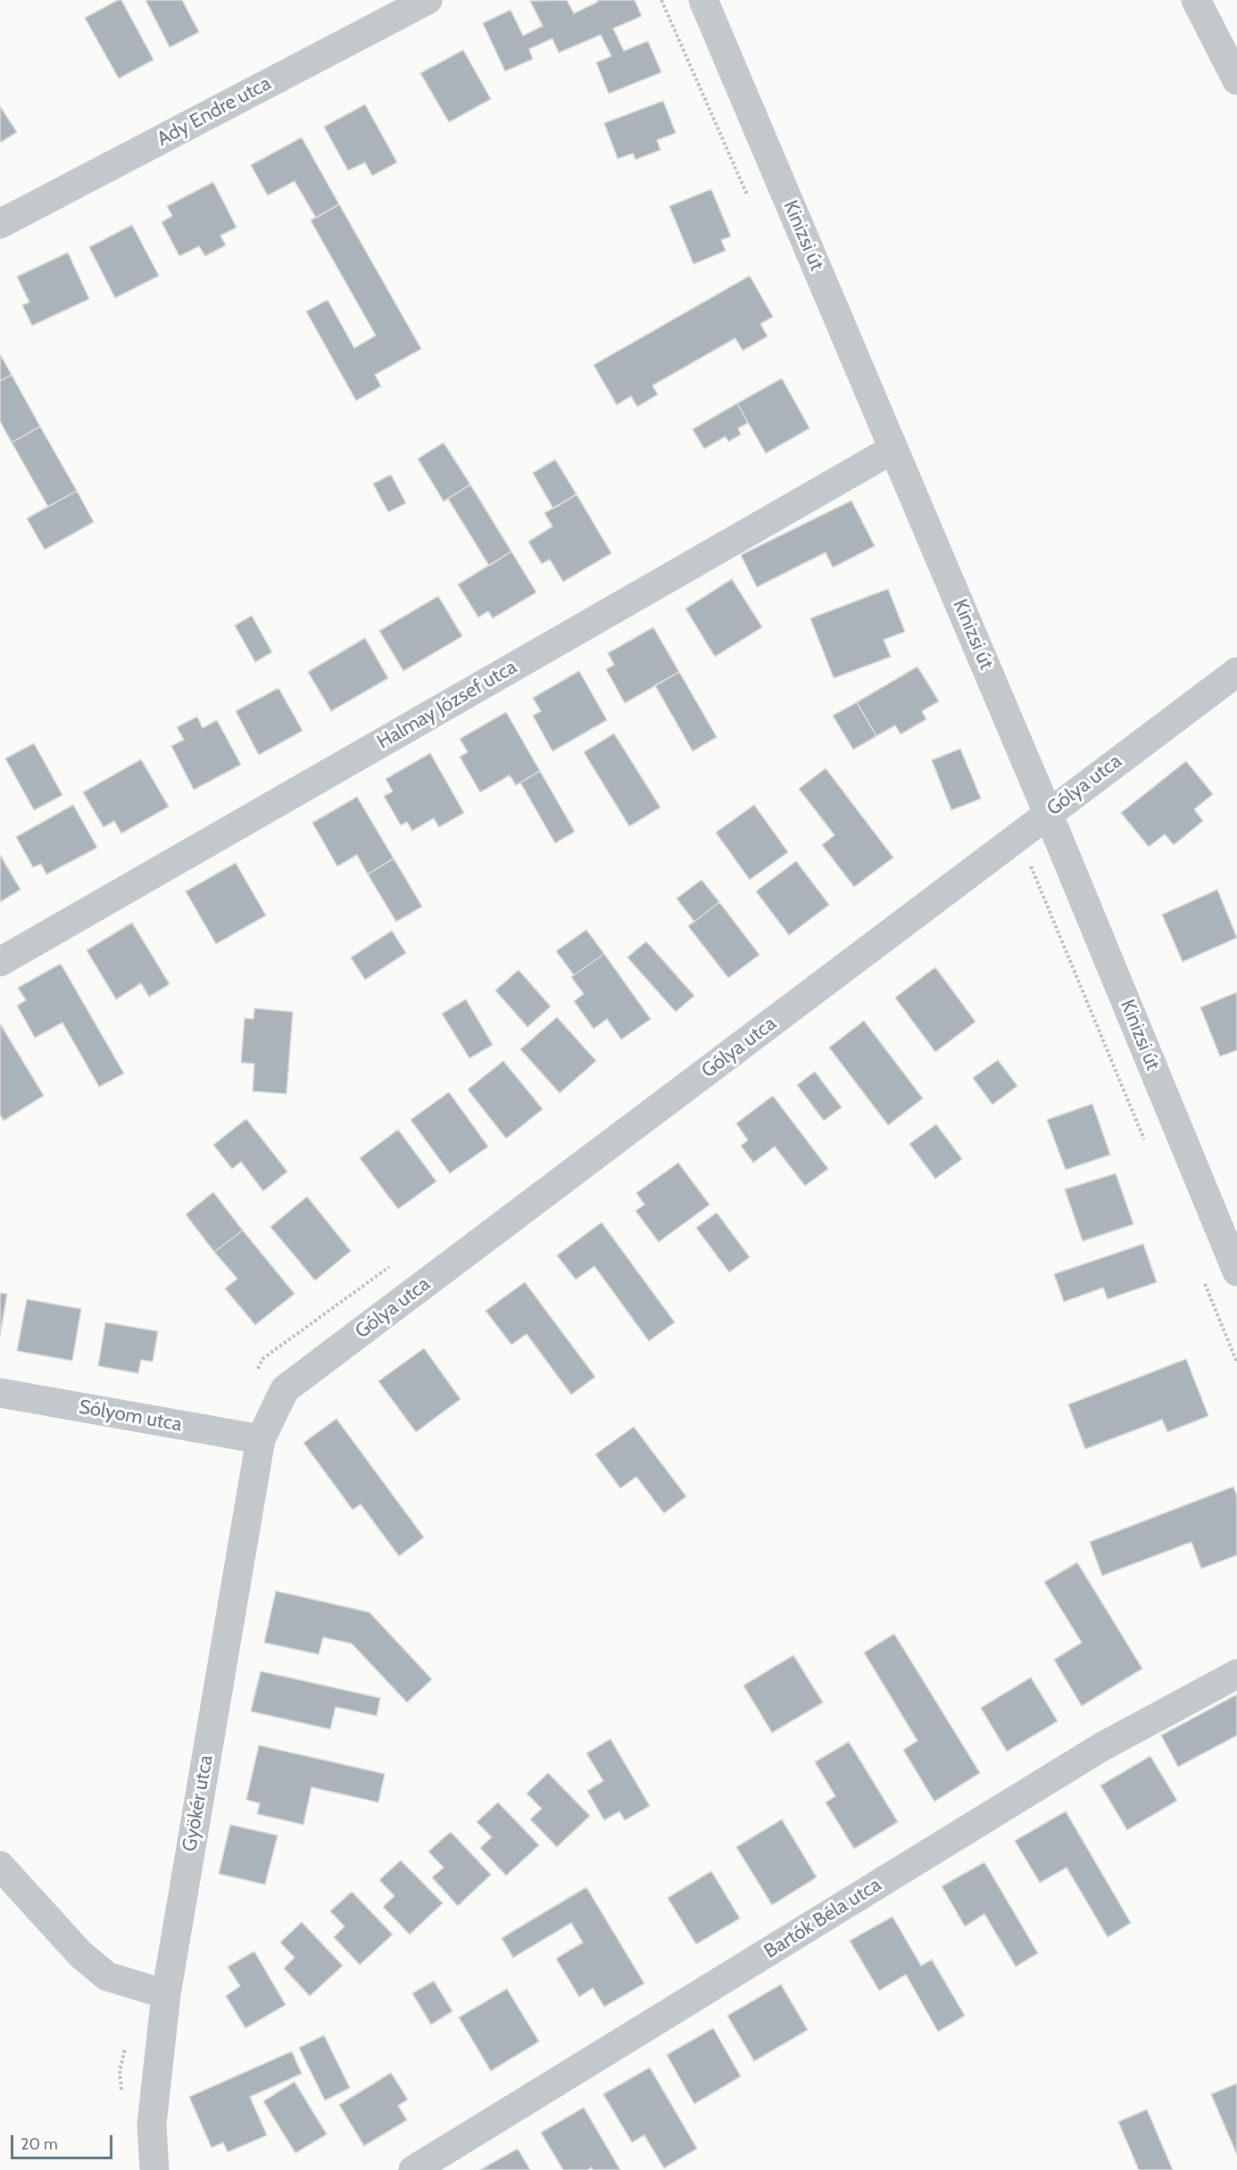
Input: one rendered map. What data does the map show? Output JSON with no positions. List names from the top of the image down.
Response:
{
  "streets": {
    "street": [
      "Ady Endre utca",
      "Kinizsi út",
      "Halmay József utca",
      "Gólya utca",
      "Sólyom utca",
      "Gyökér utca",
      "Bartók Béla utca"
    ]
  },
  "crossings": [
    ["Kinizsi út", "Halmay József utca"],
    ["Kinizsi út", "Gólya utca"],
    ["Gólya utca", "Sólyom utca"],
    ["Gólya utca", "Gyökér utca"],
    ["Sólyom utca", "Gyökér utca"]
  ],
  "scale_bar": "20 m"
}
